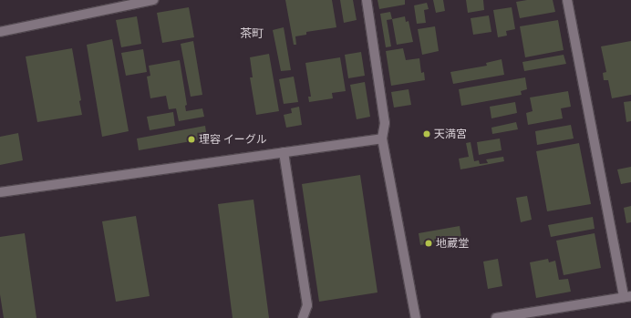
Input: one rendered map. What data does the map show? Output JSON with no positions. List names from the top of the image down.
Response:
{
  "districts": ["茶町"],
  "places": ["天満宮", "理容 イーグル", "地蔵堂"]
}
